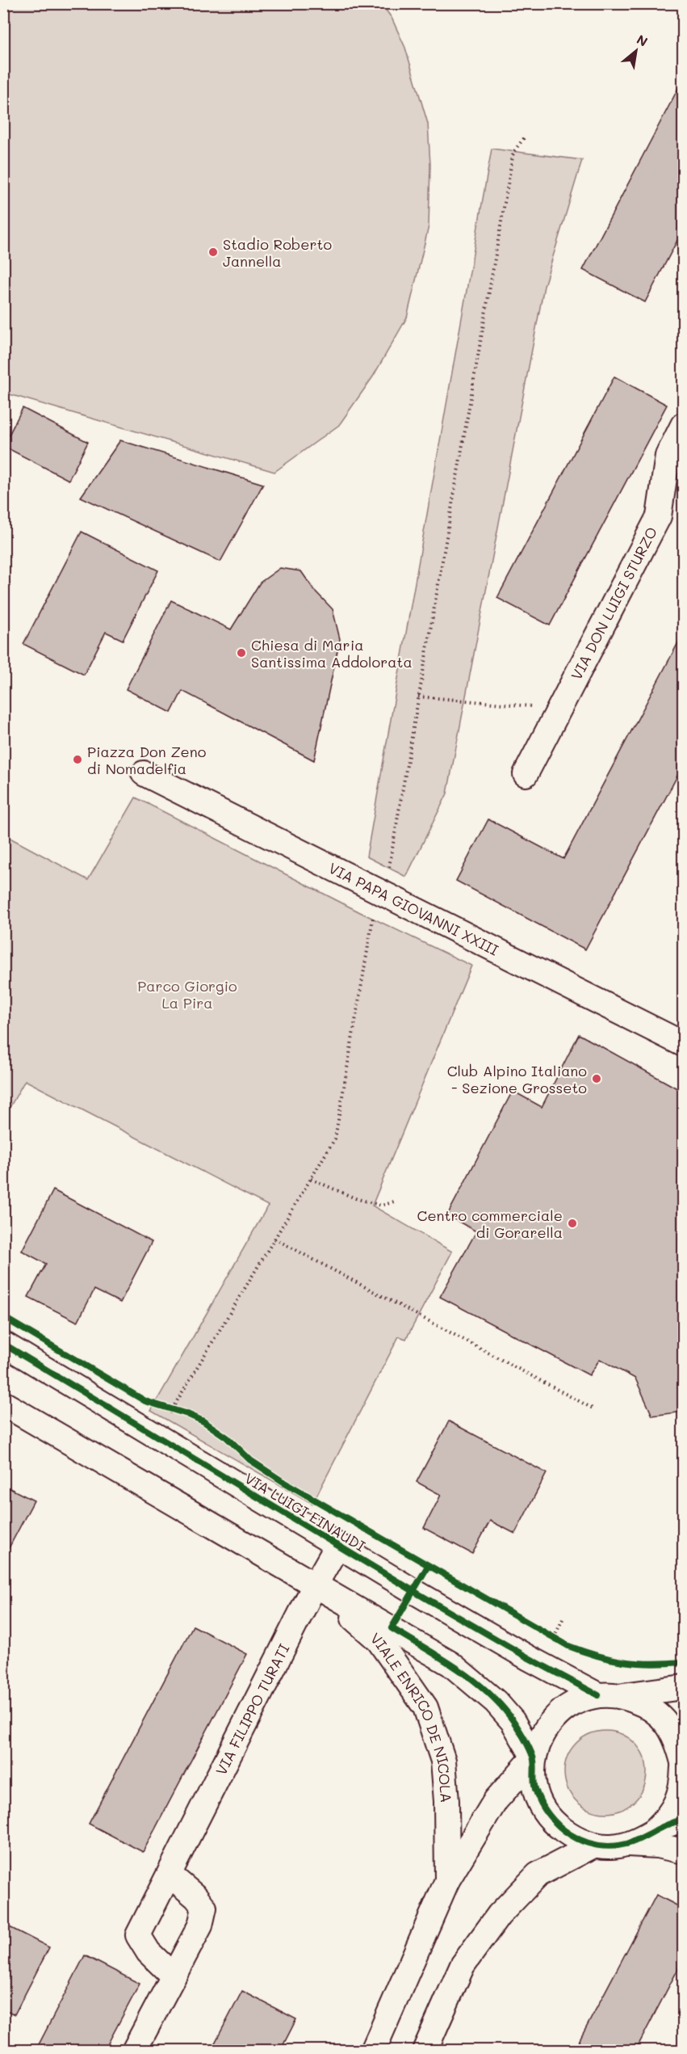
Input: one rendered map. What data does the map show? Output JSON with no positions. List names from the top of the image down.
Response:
{
  "streets": {
    "street": [
      "VIA DON LUIGI STURZO",
      "VIA PAPA GIOVANNI XXIII",
      "VIA LUIGI EINAUDI",
      "VIA FILIPPO TURATI",
      "VIALE ENRICO DE NICOLA"
    ]
  },
  "crossings": [
    ["VIA LUIGI EINAUDI", "VIA FILIPPO TURATI"],
    ["VIA LUIGI EINAUDI", "VIALE ENRICO DE NICOLA"],
    ["VIA FILIPPO TURATI", "VIALE ENRICO DE NICOLA"]
  ],
  "parks": ["Parco Giorgio La Pira"],
  "places": [
    "Stadio Roberto Jannella",
    "Chiesa di Maria Santissima Addolorata",
    "Piazza Don Zeno di Nomadelfia",
    "Club Alpino Italiano - Sezione Grosseto",
    "Centro commerciale di Gorarella"
  ],
  "north": "top right"
}
